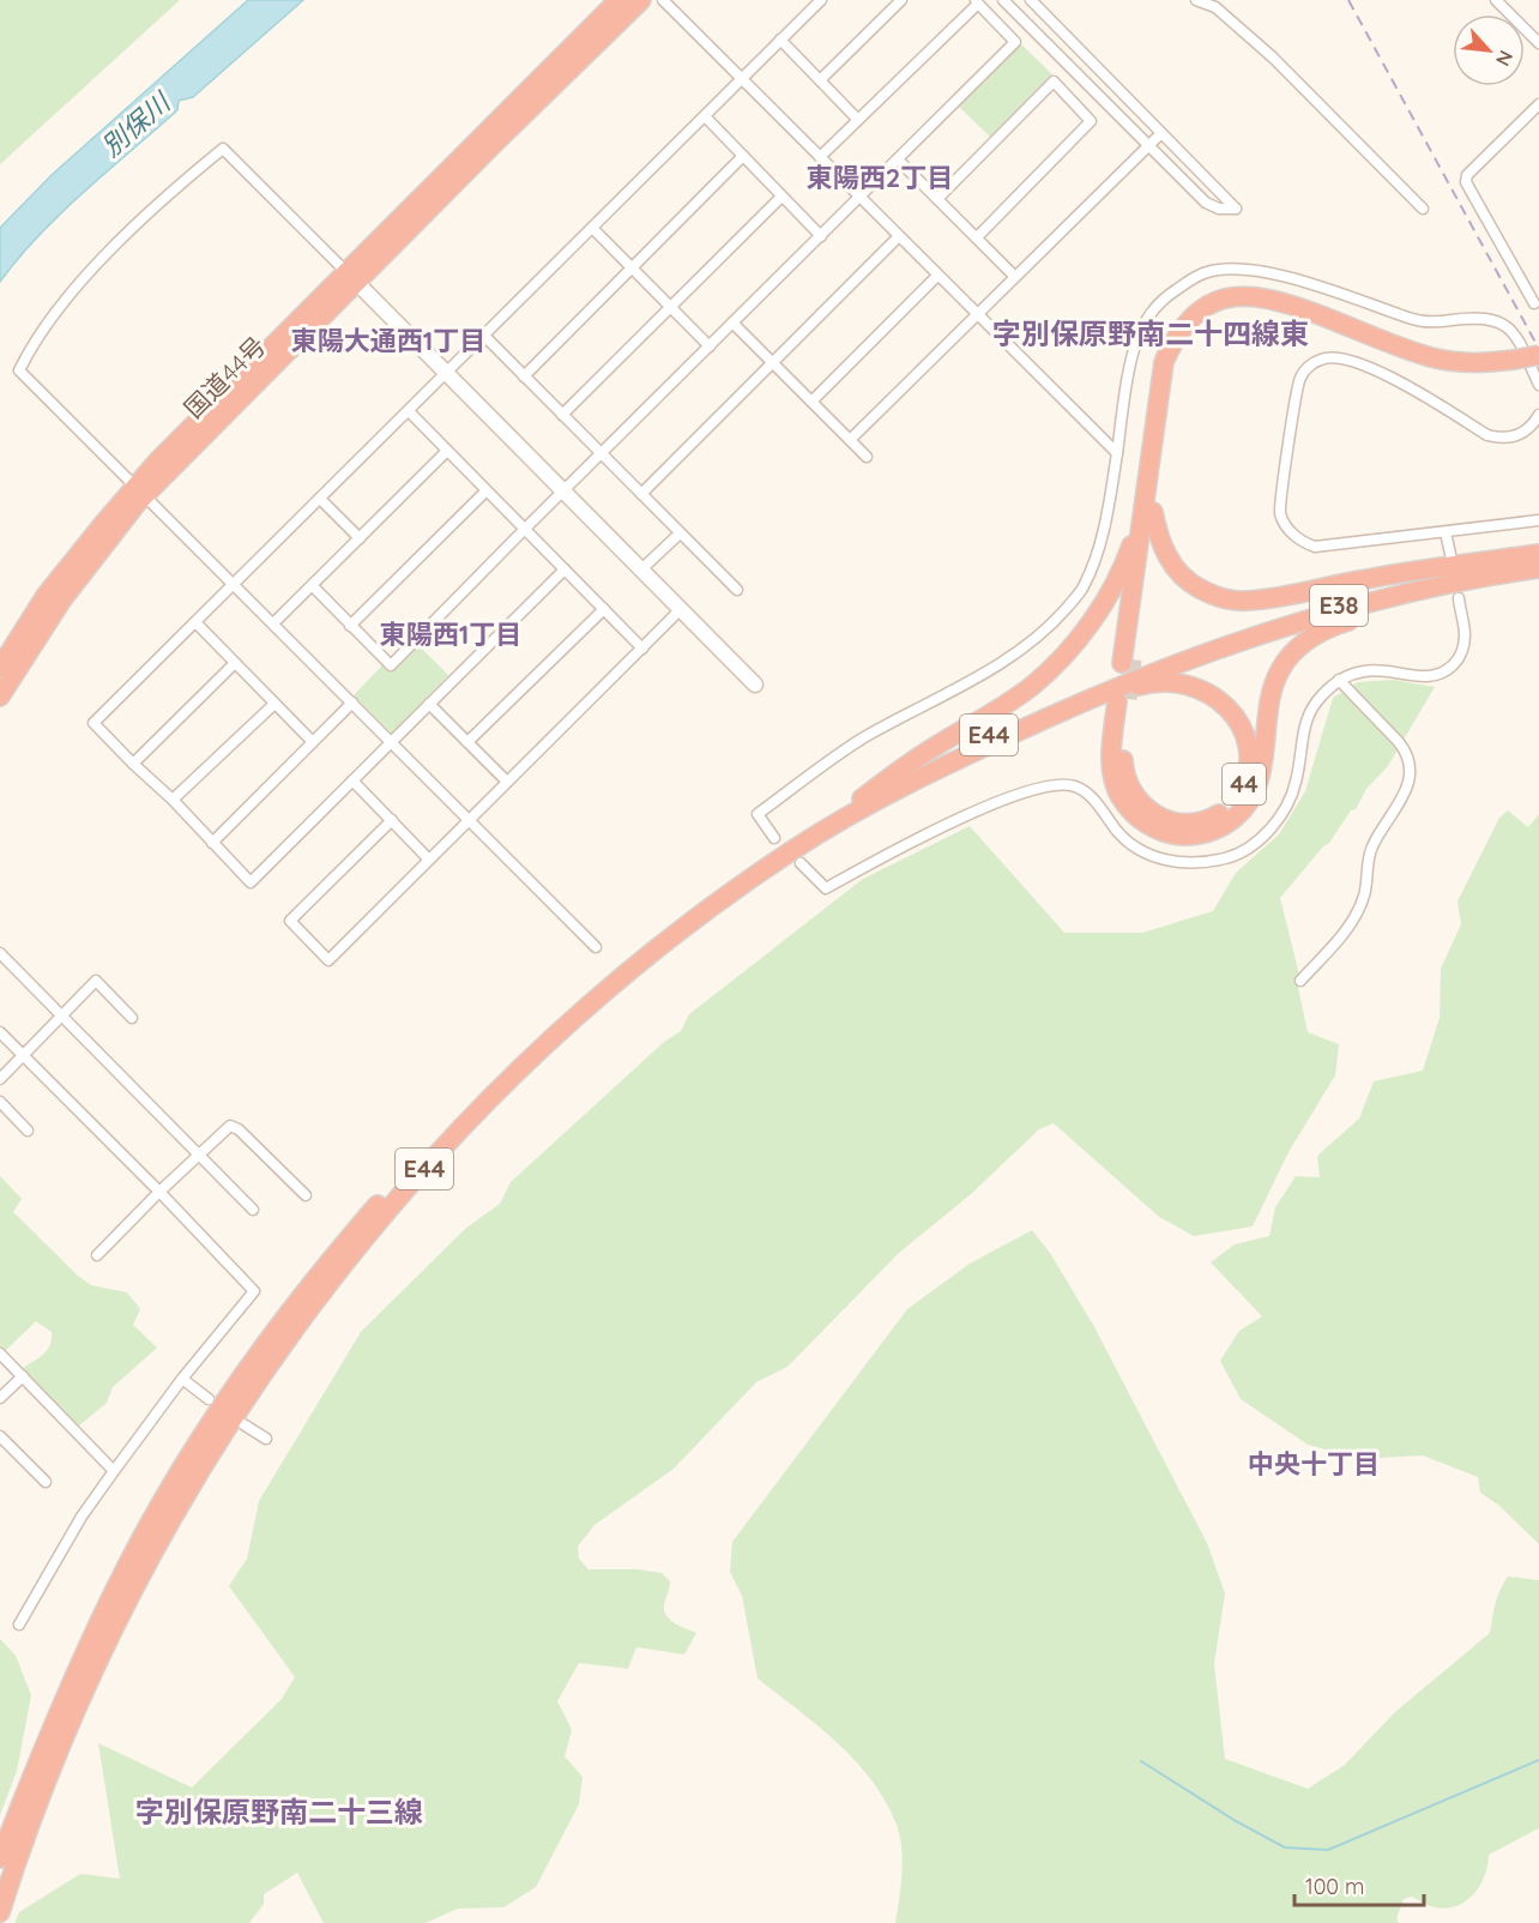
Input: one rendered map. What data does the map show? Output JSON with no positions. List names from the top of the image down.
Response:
{
  "streets": {
    "highway": [
      "国道44号",
      "E38",
      "E44",
      "44"
    ]
  },
  "crossings": [
    ["E38", "E44"],
    ["E38", "44"],
    ["E44", "44"]
  ],
  "districts": [
    "東陽西2丁目",
    "字別保原野南二十四線東",
    "東陽大通西1丁目",
    "東陽西1丁目",
    "中央十丁目",
    "字別保原野南二十三線"
  ],
  "water": ["別保川"],
  "scale_bar": "100 m",
  "north": "bottom right"
}
